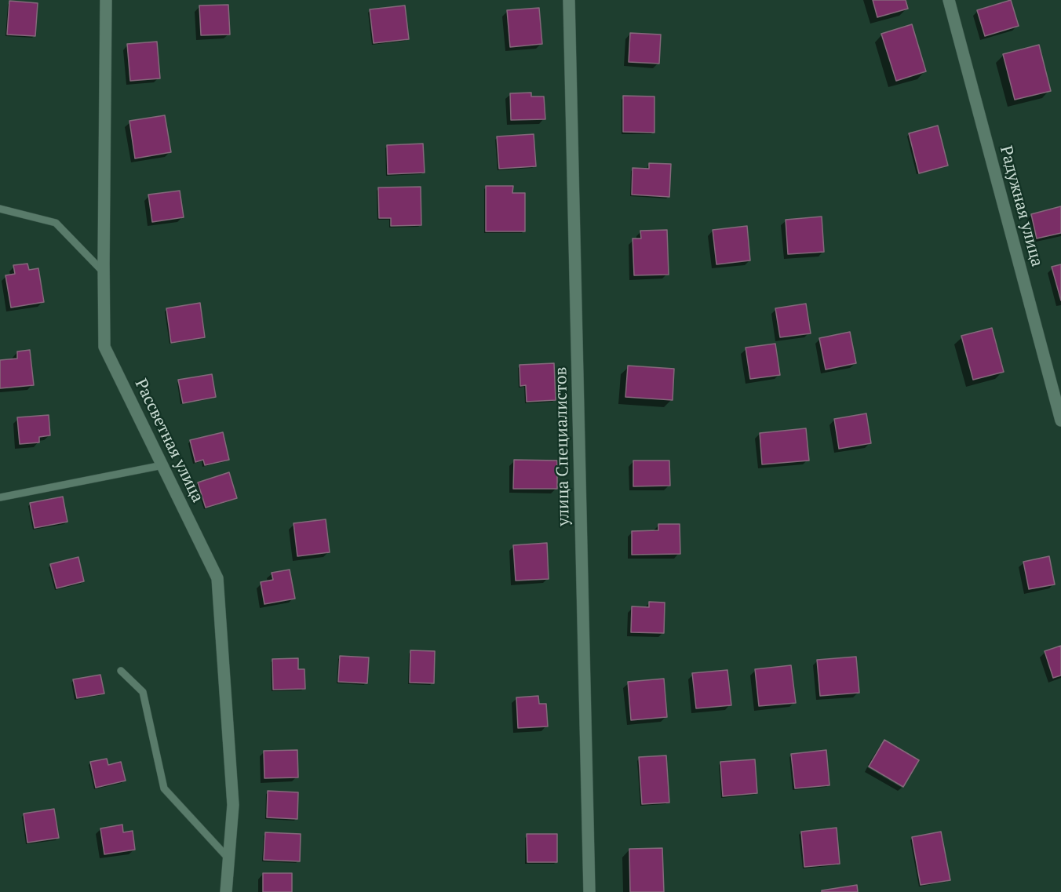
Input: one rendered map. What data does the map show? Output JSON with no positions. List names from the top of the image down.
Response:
{
  "streets": {
    "street": ["Радужная улица", "Рассветная улица", "улица Специалистов"]
  }
}
